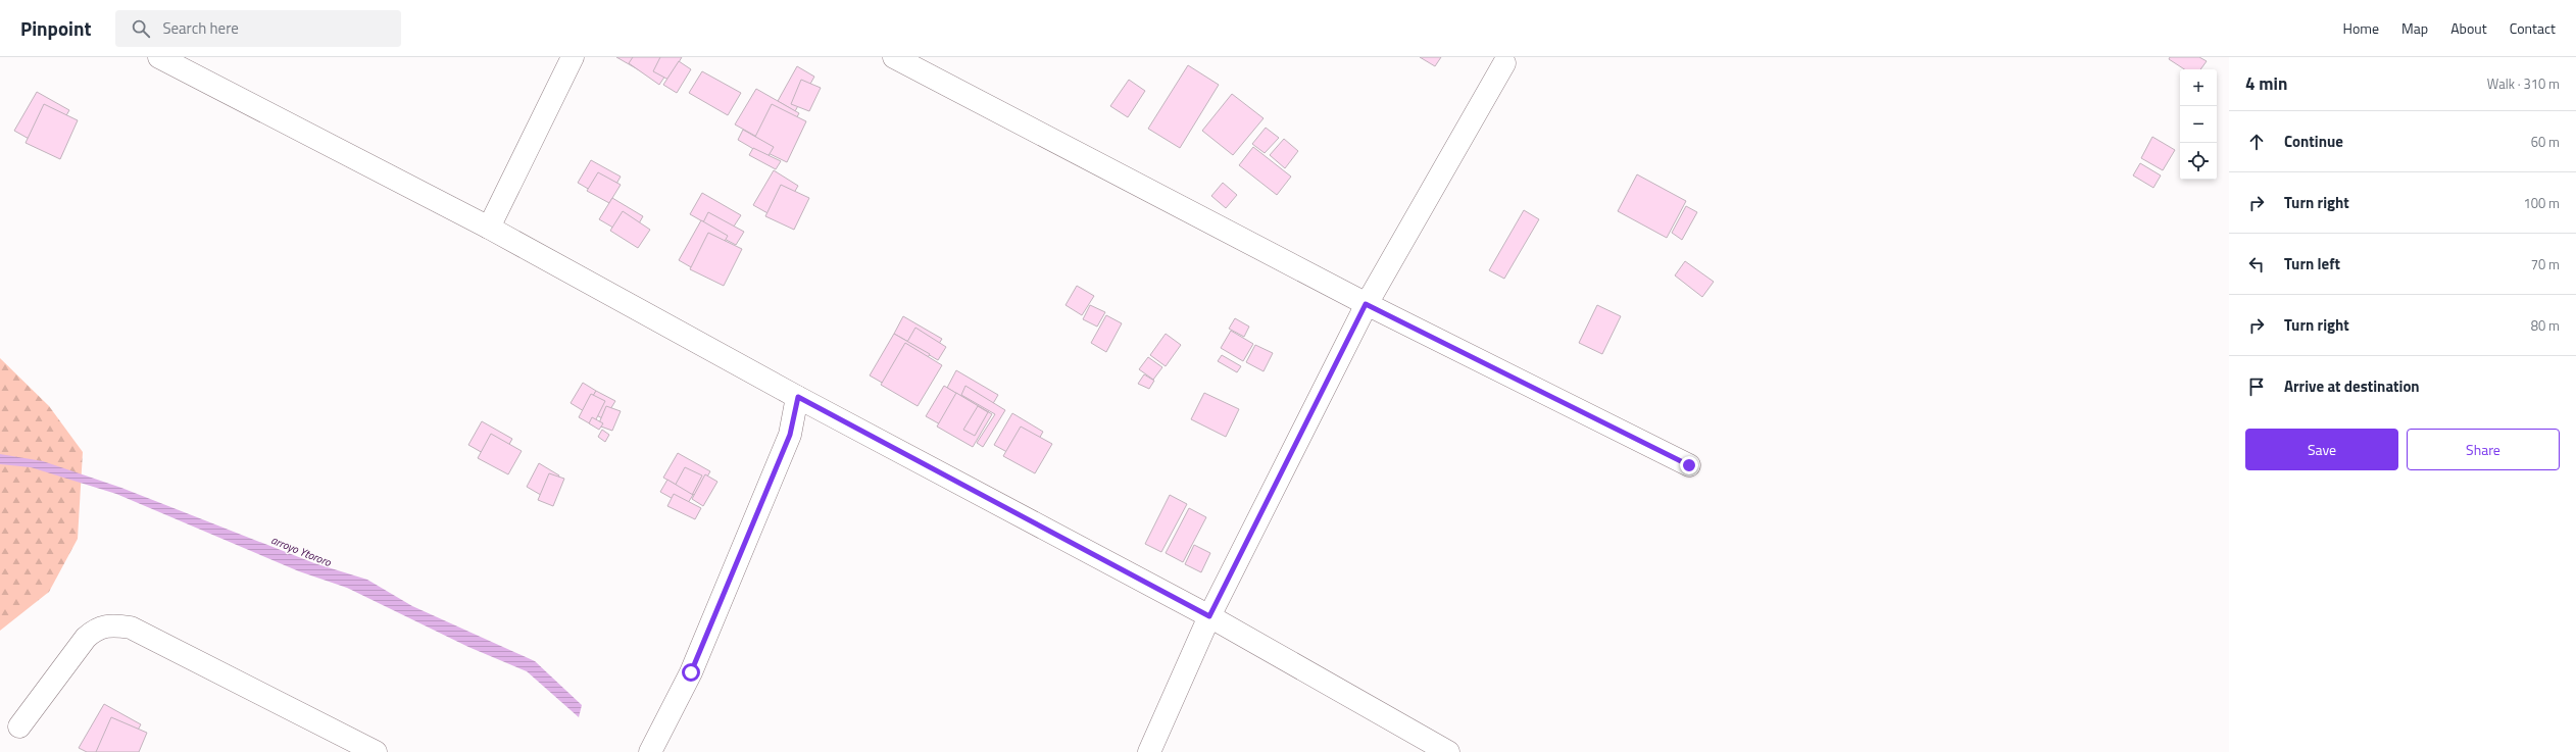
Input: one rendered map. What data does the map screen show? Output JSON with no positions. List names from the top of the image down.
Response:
{
  "water": ["arroyo Ytororo"],
  "page": {
    "header": "Pinpoint",
    "search": "Search here",
    "nav": [
      "Home",
      "Map",
      "About",
      "Contact"
    ],
    "heading": ["4 min", "Walk · 310 m"],
    "map_buttons": ["+", "−"],
    "list": [
      ["Continue", "60 m"],
      ["Turn right", "100 m"],
      ["Turn left", "70 m"],
      ["Turn right", "80 m"],
      "Arrive at destination"
    ],
    "buttons": ["Save", "Share"]
  }
}
